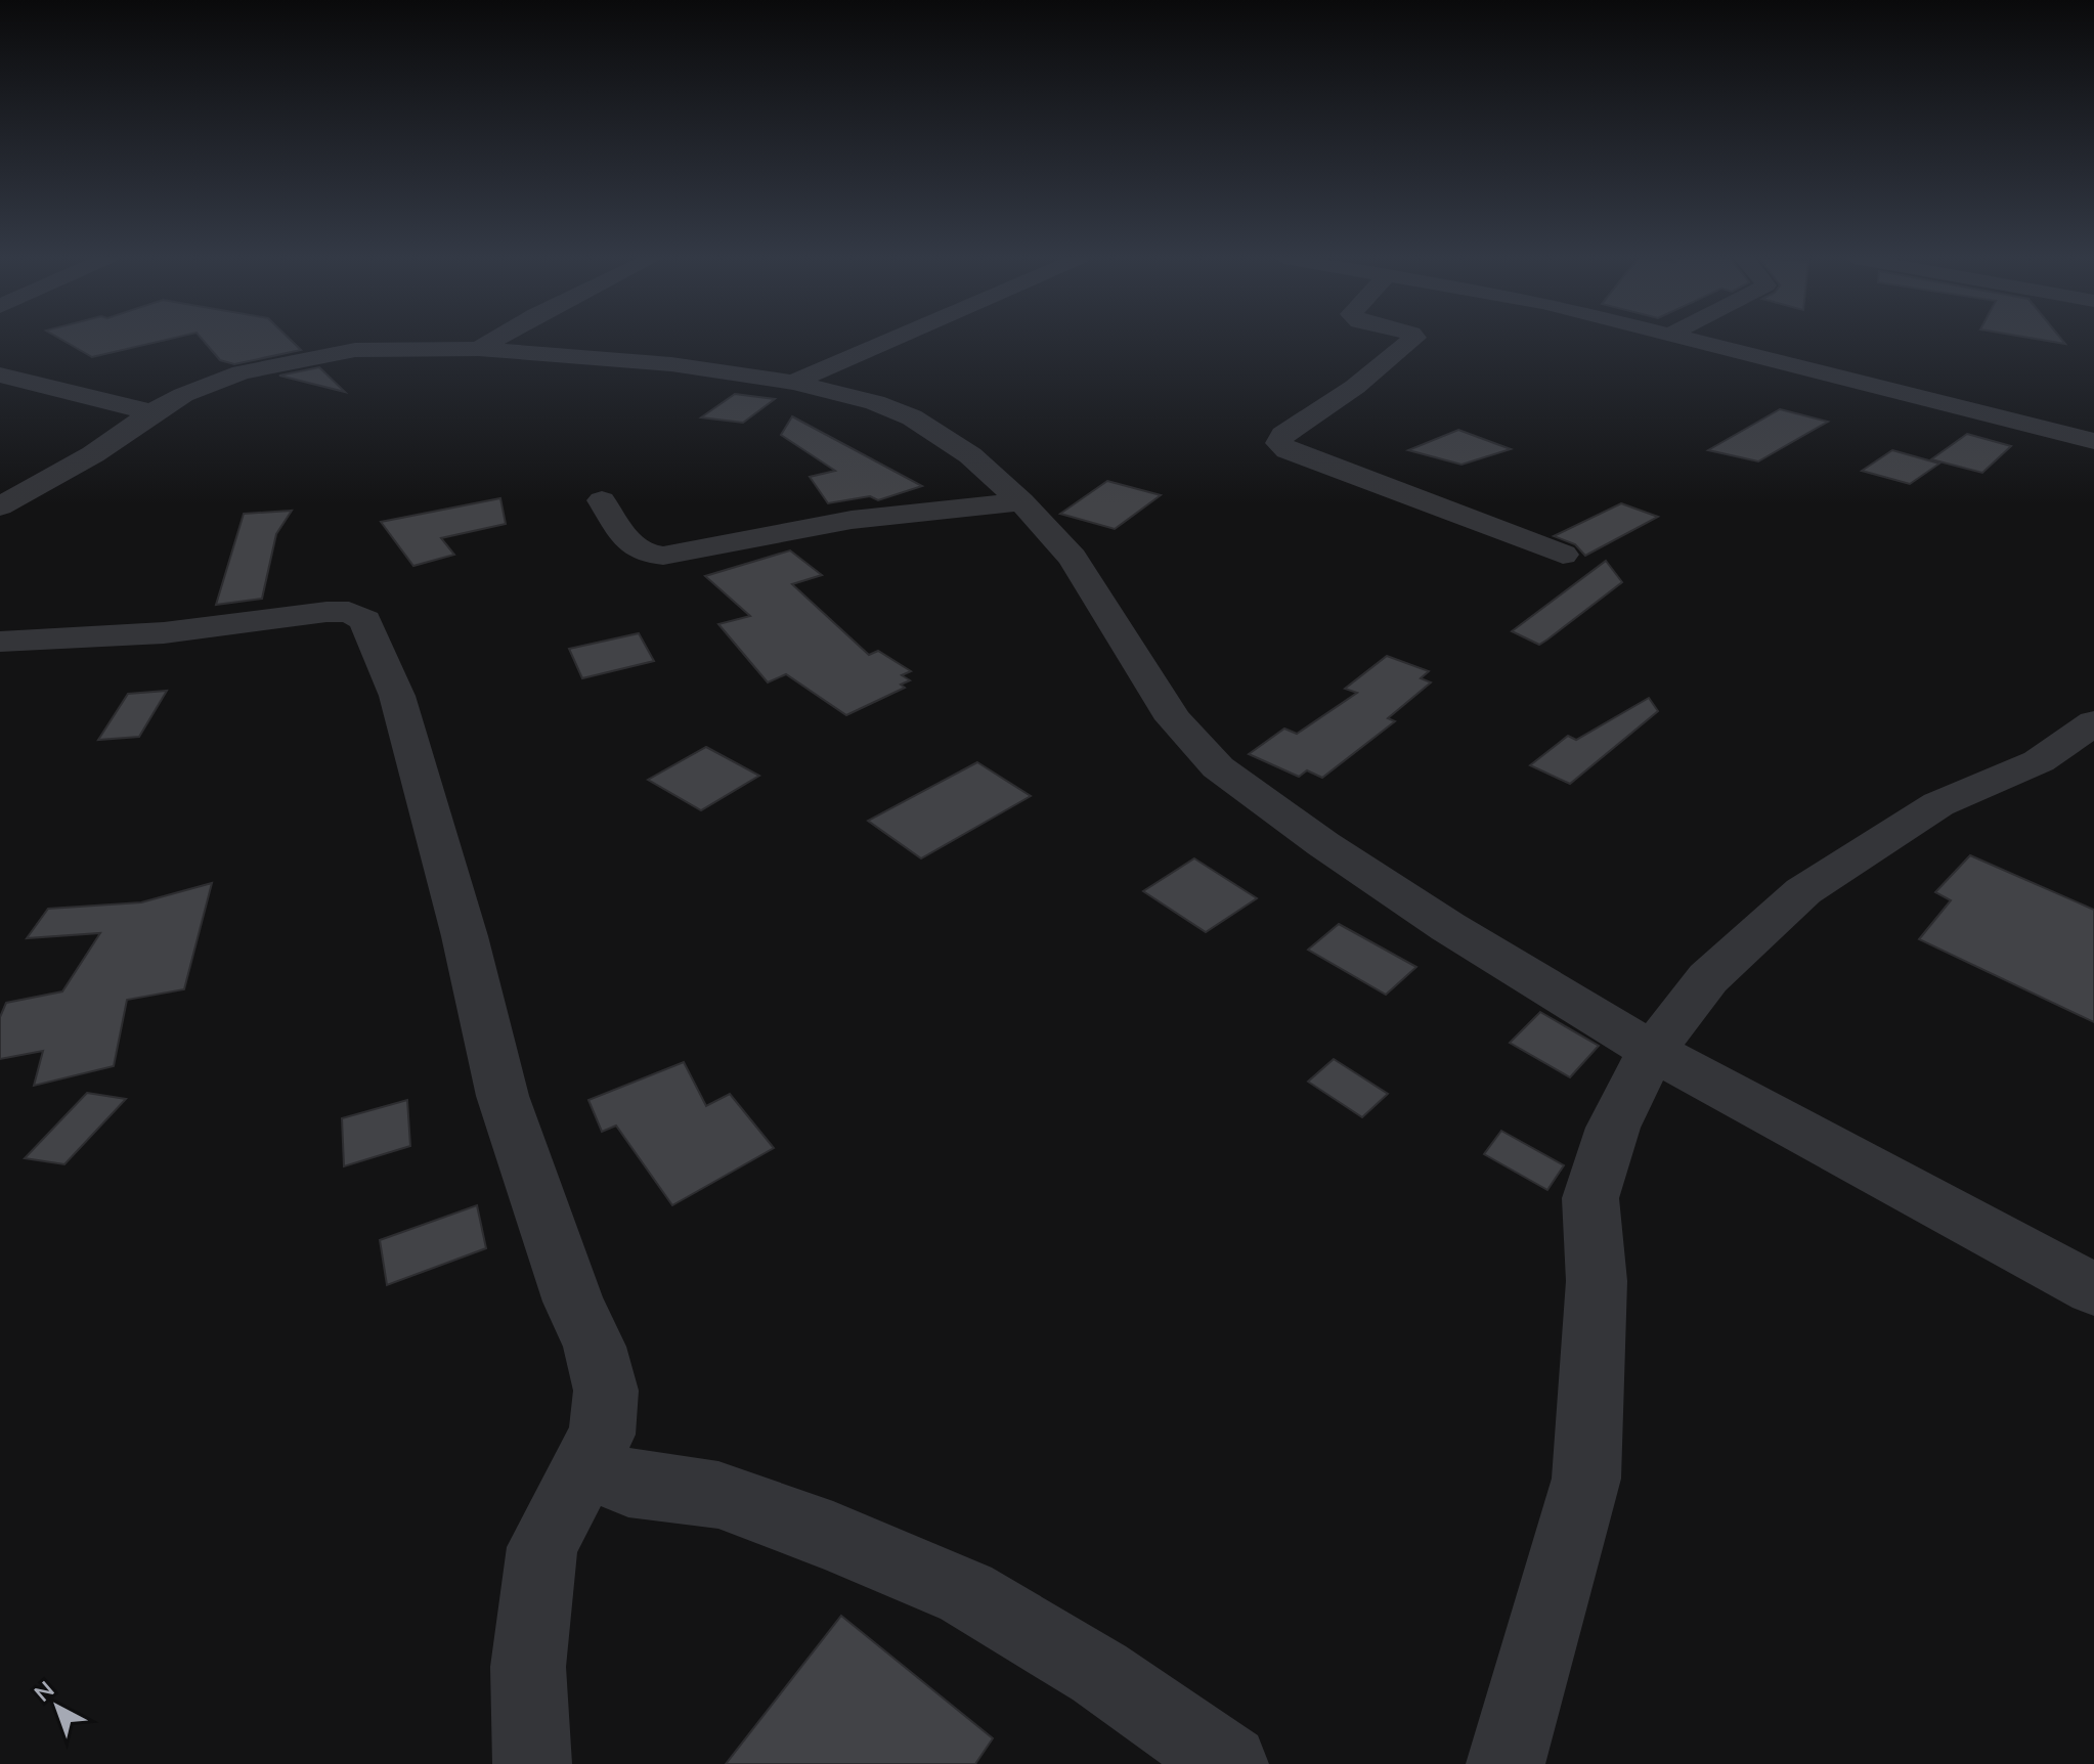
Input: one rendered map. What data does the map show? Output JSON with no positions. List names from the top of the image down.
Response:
{
  "north": "top left"
}
